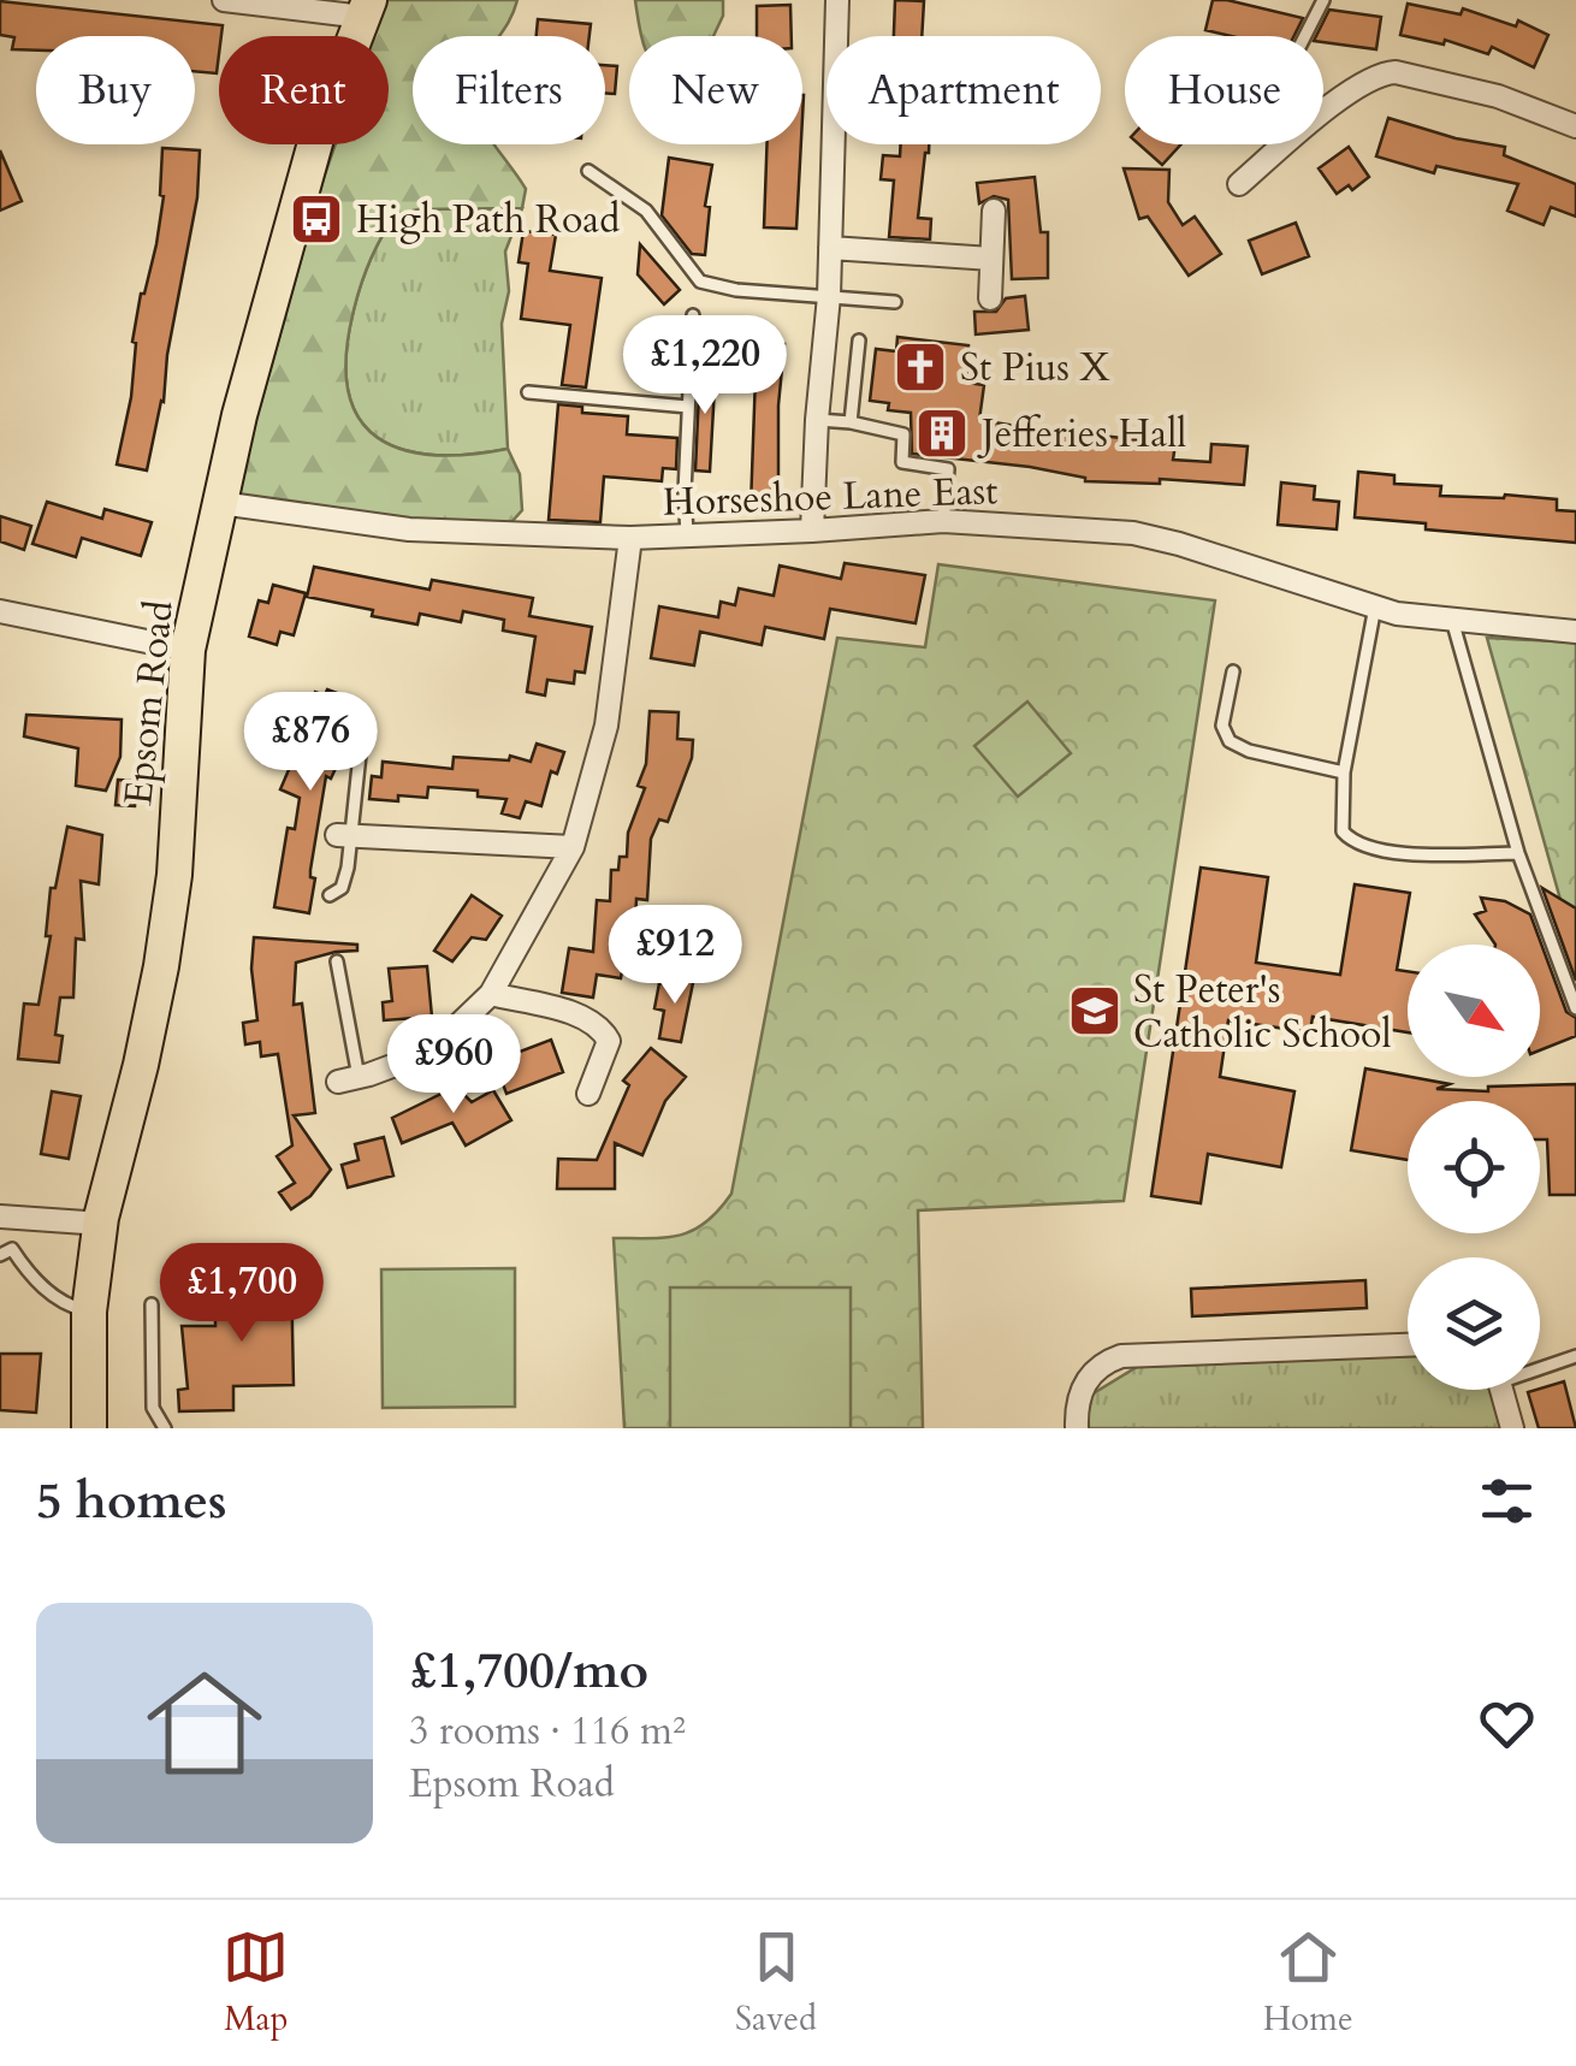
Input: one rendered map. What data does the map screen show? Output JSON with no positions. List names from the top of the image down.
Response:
{
  "streets": {
    "main road": ["Epsom Road"],
    "street": ["Horseshoe Lane East"]
  },
  "crossings": [
    ["Horseshoe Lane East", "Epsom Road"]
  ],
  "places": {
    "bus stop": ["High Path Road"],
    "church": ["St Pius X"],
    "building": ["Jefferies Hall"],
    "school or university": ["St Peter's Catholic School"]
  },
  "north": "bottom right",
  "page": {
    "chip": [
      "Buy",
      "Rent",
      "Filters",
      "New",
      "Apartment",
      "House"
    ],
    "price": [
      "£1,220",
      "£876",
      "£912",
      "£960",
      "£1,700"
    ],
    "heading": "5 homes",
    "list": [
      {
        "name": "£1,700/mo",
        "note": "3 rooms · 116 m² · Epsom Road"
      }
    ],
    "tabs": ["Map", "Saved", "Home"]
  }
}
